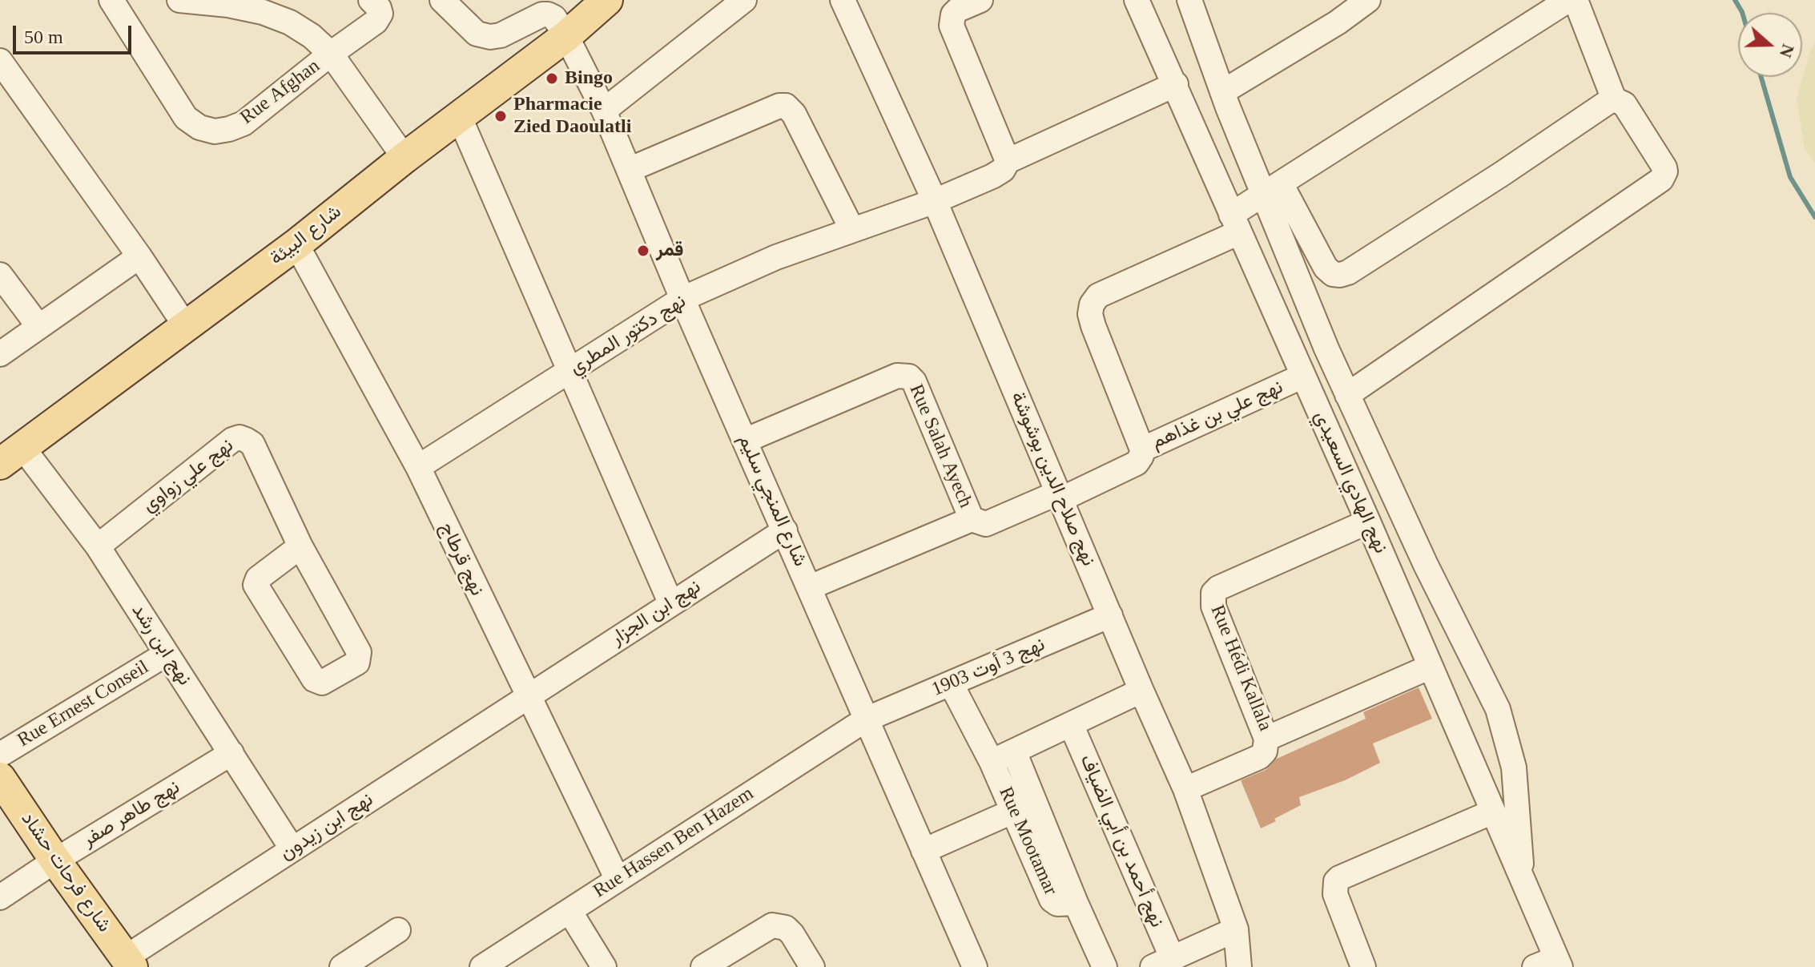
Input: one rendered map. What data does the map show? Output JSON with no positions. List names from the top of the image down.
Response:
{
  "streets": {
    "main road": ["شارع البيئة", "شارع فرحات حشاد"],
    "street": [
      "Rue Afghan",
      "نهج دكتور المطري",
      "نهج علي بن غذاهم",
      "Rue Salah Ayech",
      "نهج علي زواوي",
      "نهج صلاح الدين بوشوشة",
      "نهج الهادي السعيدي",
      "شارع المنجي سليم",
      "نهج قرطاج",
      "نهج ابن الجزار",
      "نهج ابن رشد",
      "نهج 3 أوت 1903",
      "Rue Hédi Kallala",
      "Rue Ernest Conseil",
      "نهج طاهر صفر",
      "نهج ابن زيدون",
      "Rue Mootamar",
      "نهج أحمد بن أبي الضياف",
      "Rue Hassen Ben Hazem"
    ]
  },
  "crossings": [
    ["شارع البيئة", "شارع المنجي سليم"],
    ["شارع البيئة", "نهج قرطاج"],
    ["شارع البيئة", "نهج ابن رشد"],
    ["نهج دكتور المطري", "نهج صلاح الدين بوشوشة"],
    ["نهج دكتور المطري", "نهج الهادي السعيدي"],
    ["نهج دكتور المطري", "شارع المنجي سليم"],
    ["نهج دكتور المطري", "نهج قرطاج"],
    ["نهج علي بن غذاهم", "نهج الهادي السعيدي"],
    ["Rue Salah Ayech", "شارع المنجي سليم"],
    ["نهج علي زواوي", "نهج ابن رشد"],
    ["نهج صلاح الدين بوشوشة", "نهج 3 أوت 1903"],
    ["نهج الهادي السعيدي", "Rue Hédi Kallala"],
    ["شارع المنجي سليم", "نهج ابن الجزار"],
    ["شارع المنجي سليم", "نهج 3 أوت 1903"],
    ["شارع المنجي سليم", "Rue Hassen Ben Hazem"],
    ["نهج قرطاج", "نهج ابن الجزار"],
    ["نهج قرطاج", "نهج ابن زيدون"],
    ["نهج قرطاج", "Rue Hassen Ben Hazem"],
    ["نهج ابن الجزار", "نهج ابن زيدون"],
    ["نهج ابن رشد", "Rue Ernest Conseil"],
    ["نهج ابن رشد", "نهج طاهر صفر"],
    ["نهج ابن رشد", "نهج ابن زيدون"],
    ["نهج 3 أوت 1903", "Rue Mootamar"],
    ["نهج 3 أوت 1903", "Rue Hassen Ben Hazem"],
    ["نهج طاهر صفر", "شارع فرحات حشاد"],
    ["نهج ابن زيدون", "شارع فرحات حشاد"]
  ],
  "places": ["Bingo", "Pharmacie Zied Daoulatli", "قمر"],
  "scale_bar": "50 m",
  "north": "right"
}
